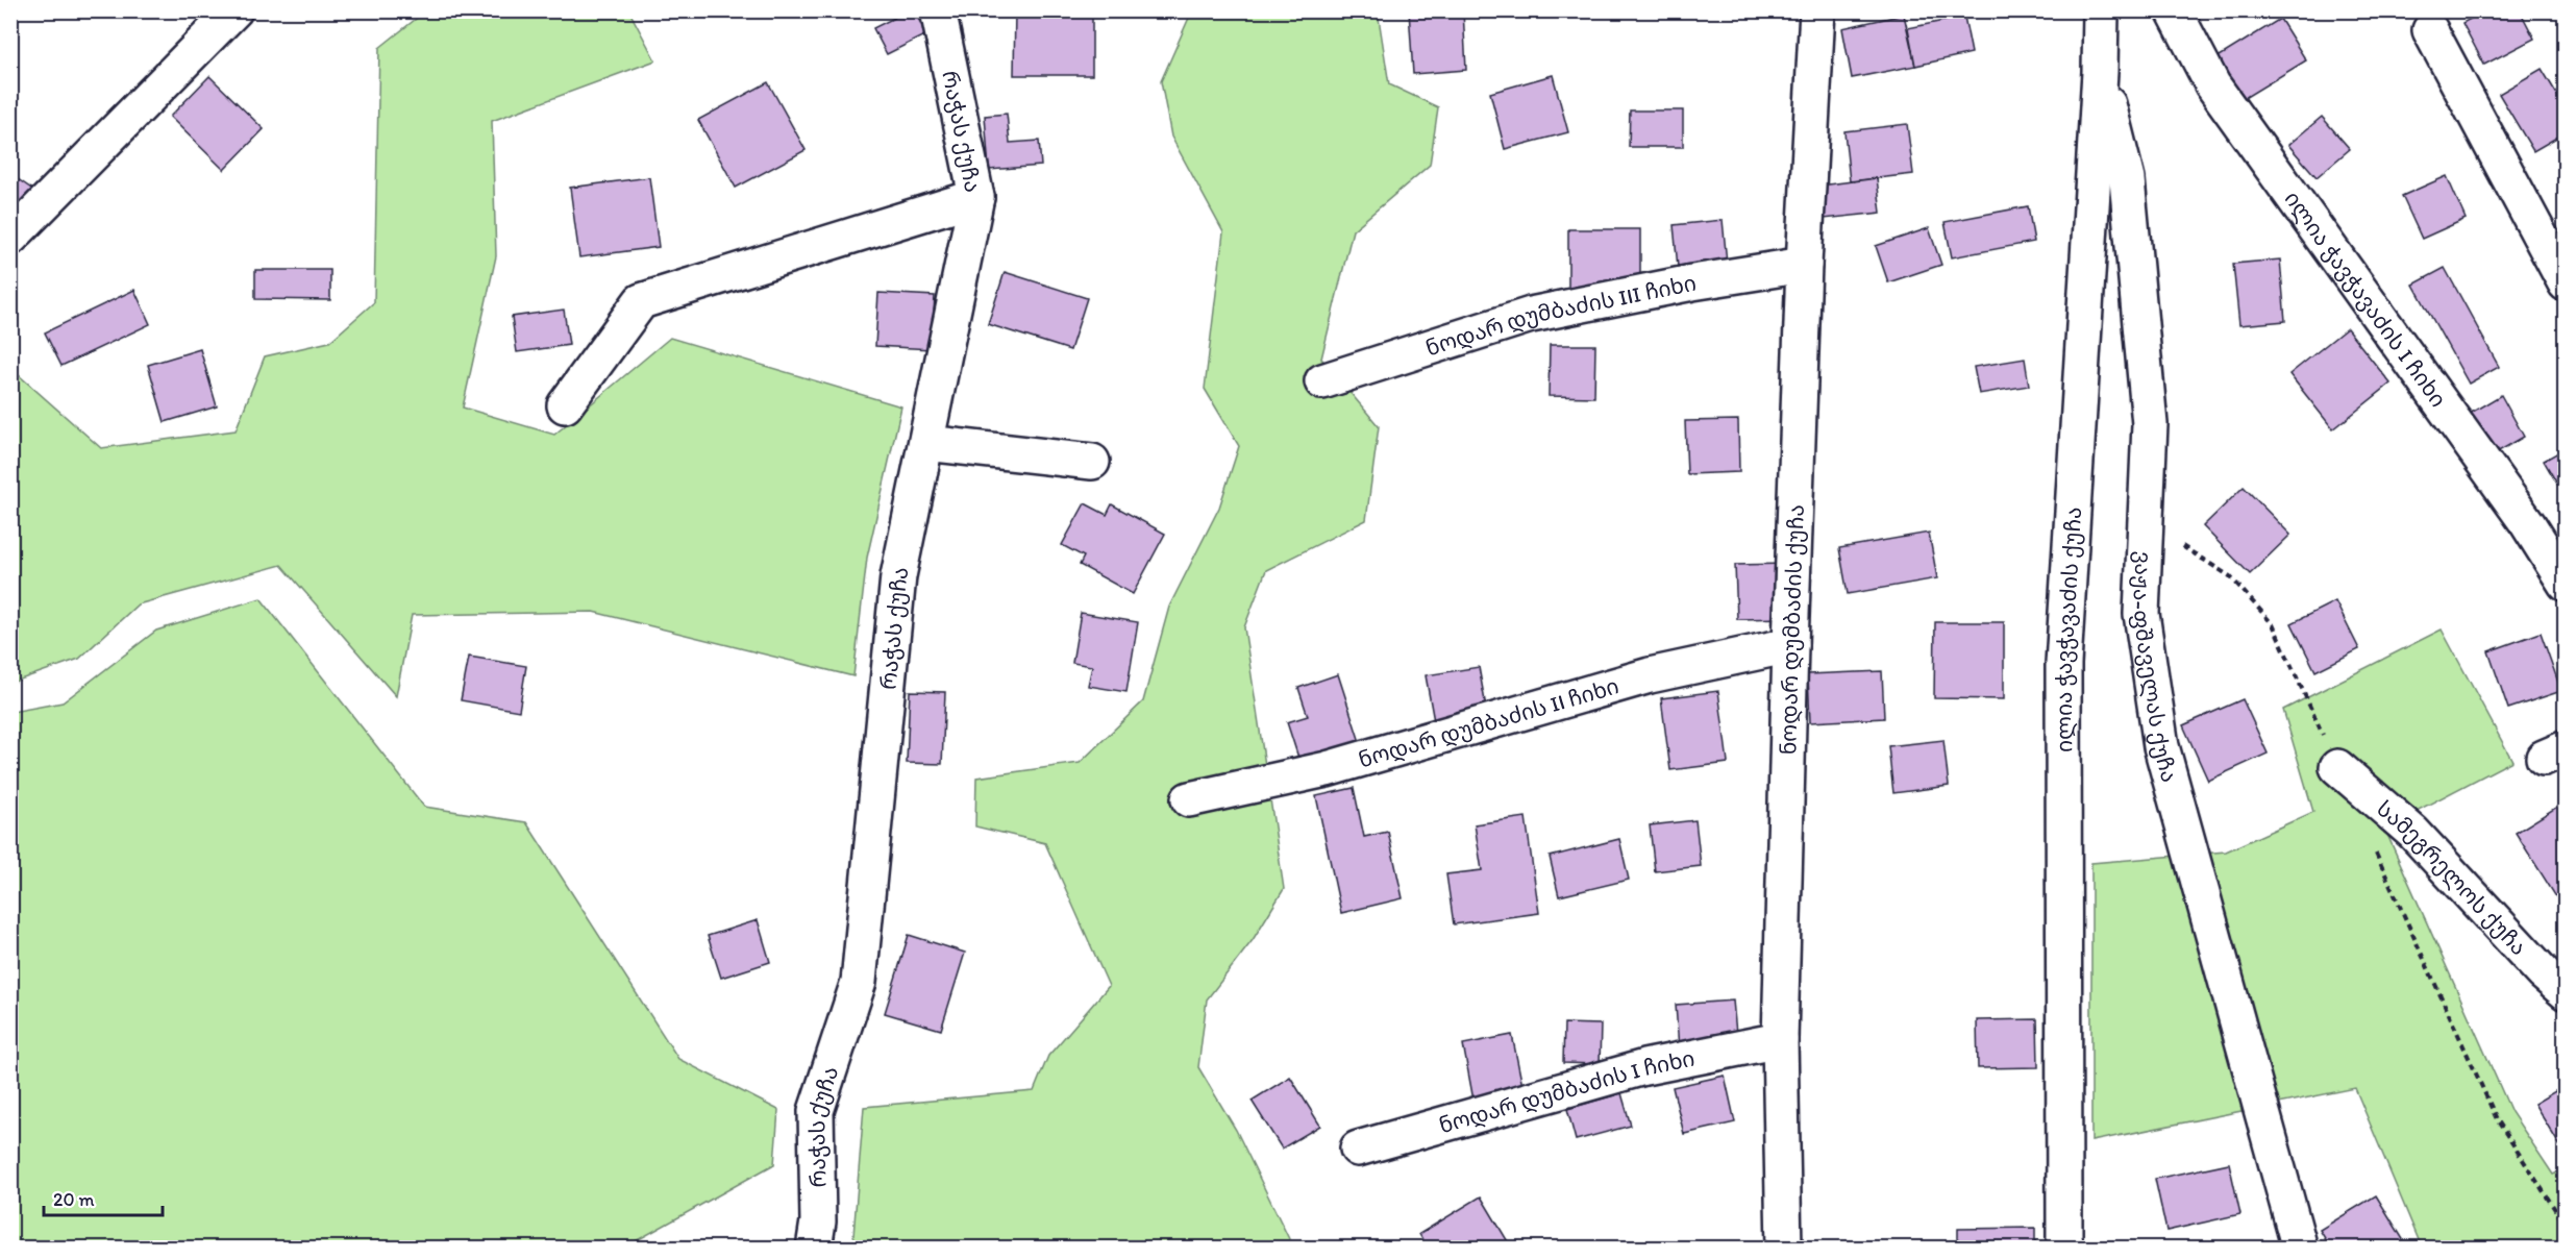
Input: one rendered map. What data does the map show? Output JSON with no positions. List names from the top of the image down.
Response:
{
  "streets": {
    "street": [
      "რაჭას ქუჩა",
      "ილია ჭავჭავაძის I ჩიხი",
      "ნოდარ დუმბაძის III ჩიხი",
      "ნოდარ დუმბაძის ქუჩა",
      "ილია ჭავჭავაძის ქუჩა",
      "ვაჟა-ფშაველას ქუჩა",
      "ნოდარ დუმბაძის II ჩიხი",
      "სამეგრელოს ქუჩა",
      "ნოდარ დუმბაძის I ჩიხი"
    ]
  },
  "crossings": [
    ["ნოდარ დუმბაძის III ჩიხი", "ნოდარ დუმბაძის ქუჩა"],
    ["ნოდარ დუმბაძის ქუჩა", "ნოდარ დუმბაძის II ჩიხი"],
    ["ნოდარ დუმბაძის ქუჩა", "ნოდარ დუმბაძის I ჩიხი"],
    ["ილია ჭავჭავაძის ქუჩა", "ვაჟა-ფშაველას ქუჩა"]
  ],
  "scale_bar": "20 m"
}
